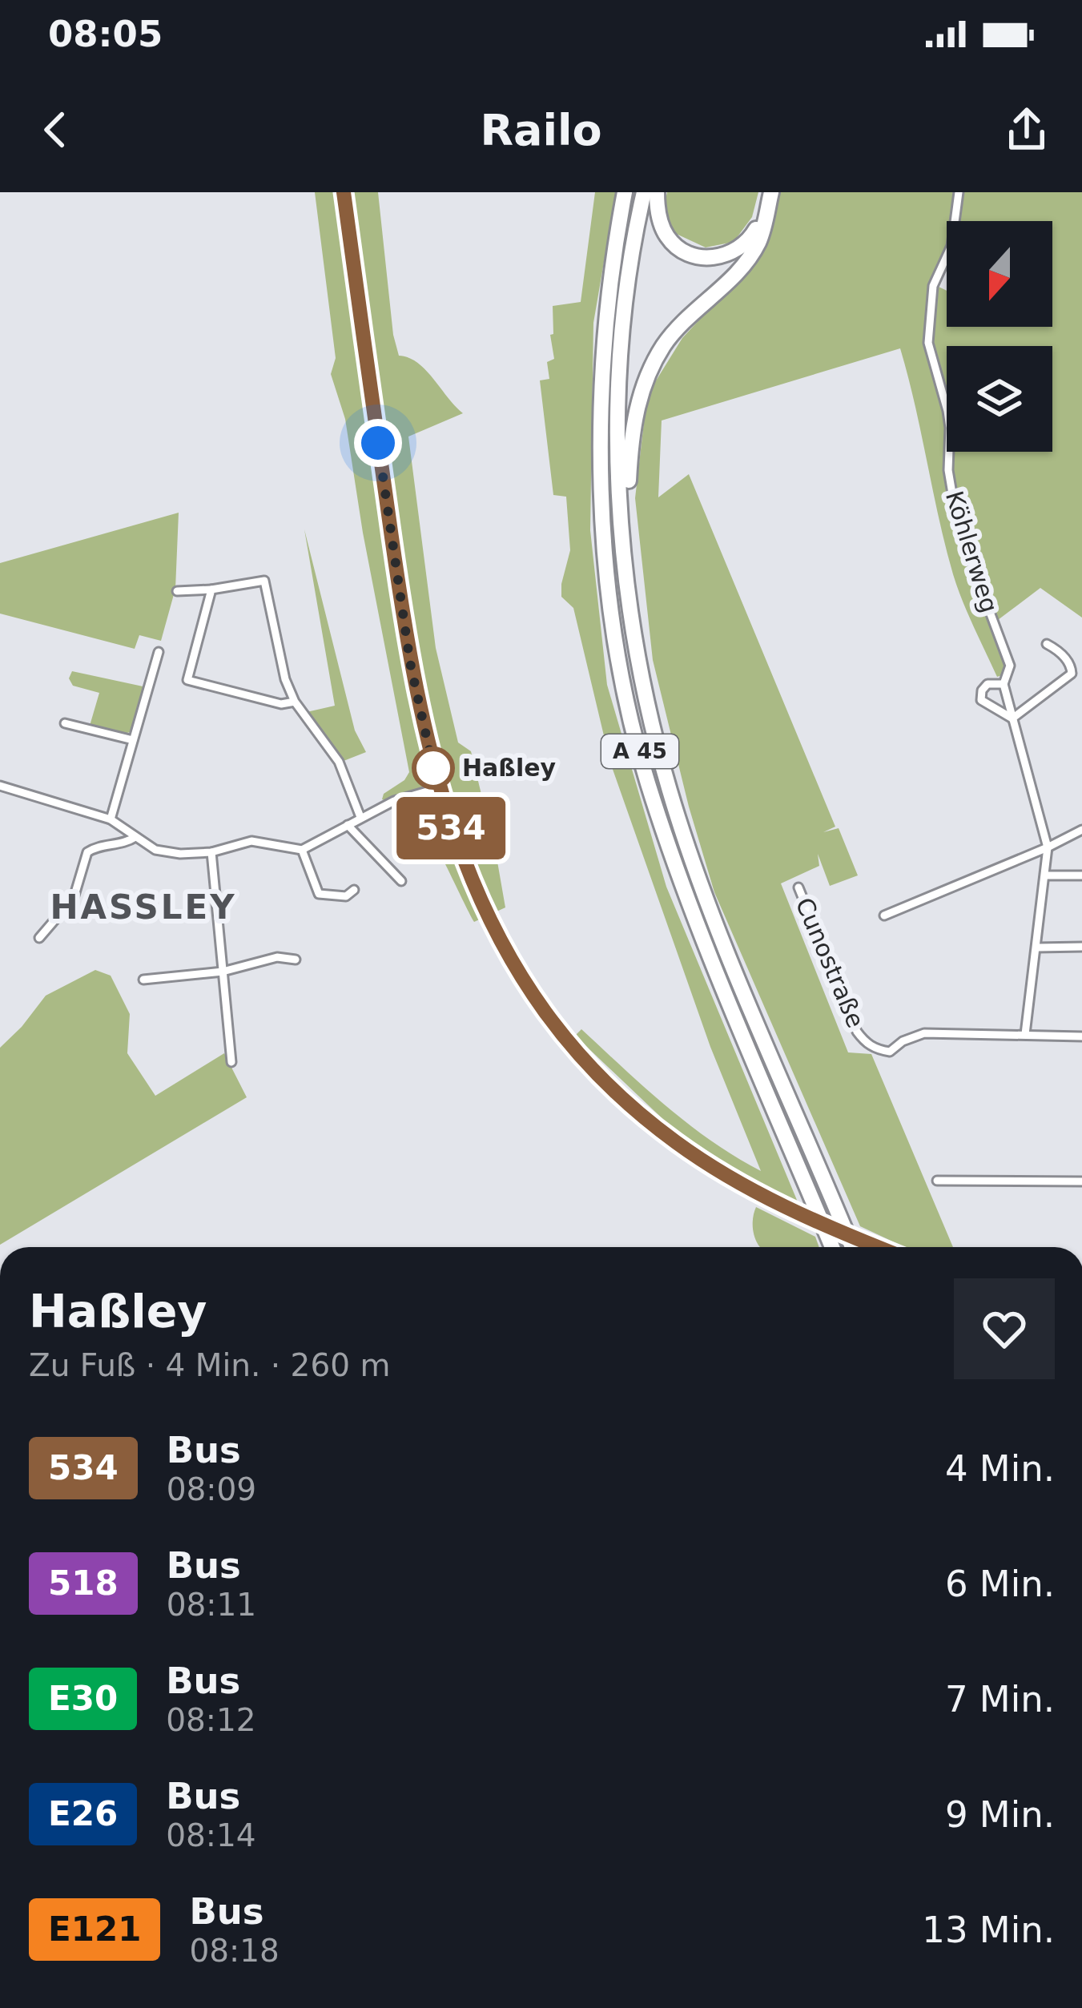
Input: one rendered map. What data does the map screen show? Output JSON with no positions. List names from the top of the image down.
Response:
{
  "streets": {
    "highway": ["A 45"],
    "street": ["Köhlerweg", "Cunostraße"]
  },
  "crossings": [
    ["Köhlerweg", "Cunostraße"]
  ],
  "districts": ["HASSLEY"],
  "places": ["Haßley"],
  "lines": ["bus line 534"],
  "north": "bottom",
  "page": {
    "status": "08:05",
    "header": "Railo",
    "on_map": "534",
    "heading": ["Haßley", "Zu Fuß · 4 Min. · 260 m"],
    "list": [
      {
        "mark": "534",
        "name": "Bus",
        "note": "08:09",
        "value": "4 Min."
      },
      {
        "mark": "518",
        "name": "Bus",
        "note": "08:11",
        "value": "6 Min."
      },
      {
        "mark": "E30",
        "name": "Bus",
        "note": "08:12",
        "value": "7 Min."
      },
      {
        "mark": "E26",
        "name": "Bus",
        "note": "08:14",
        "value": "9 Min."
      },
      {
        "mark": "E121",
        "name": "Bus",
        "note": "08:18",
        "value": "13 Min."
      }
    ]
  }
}
